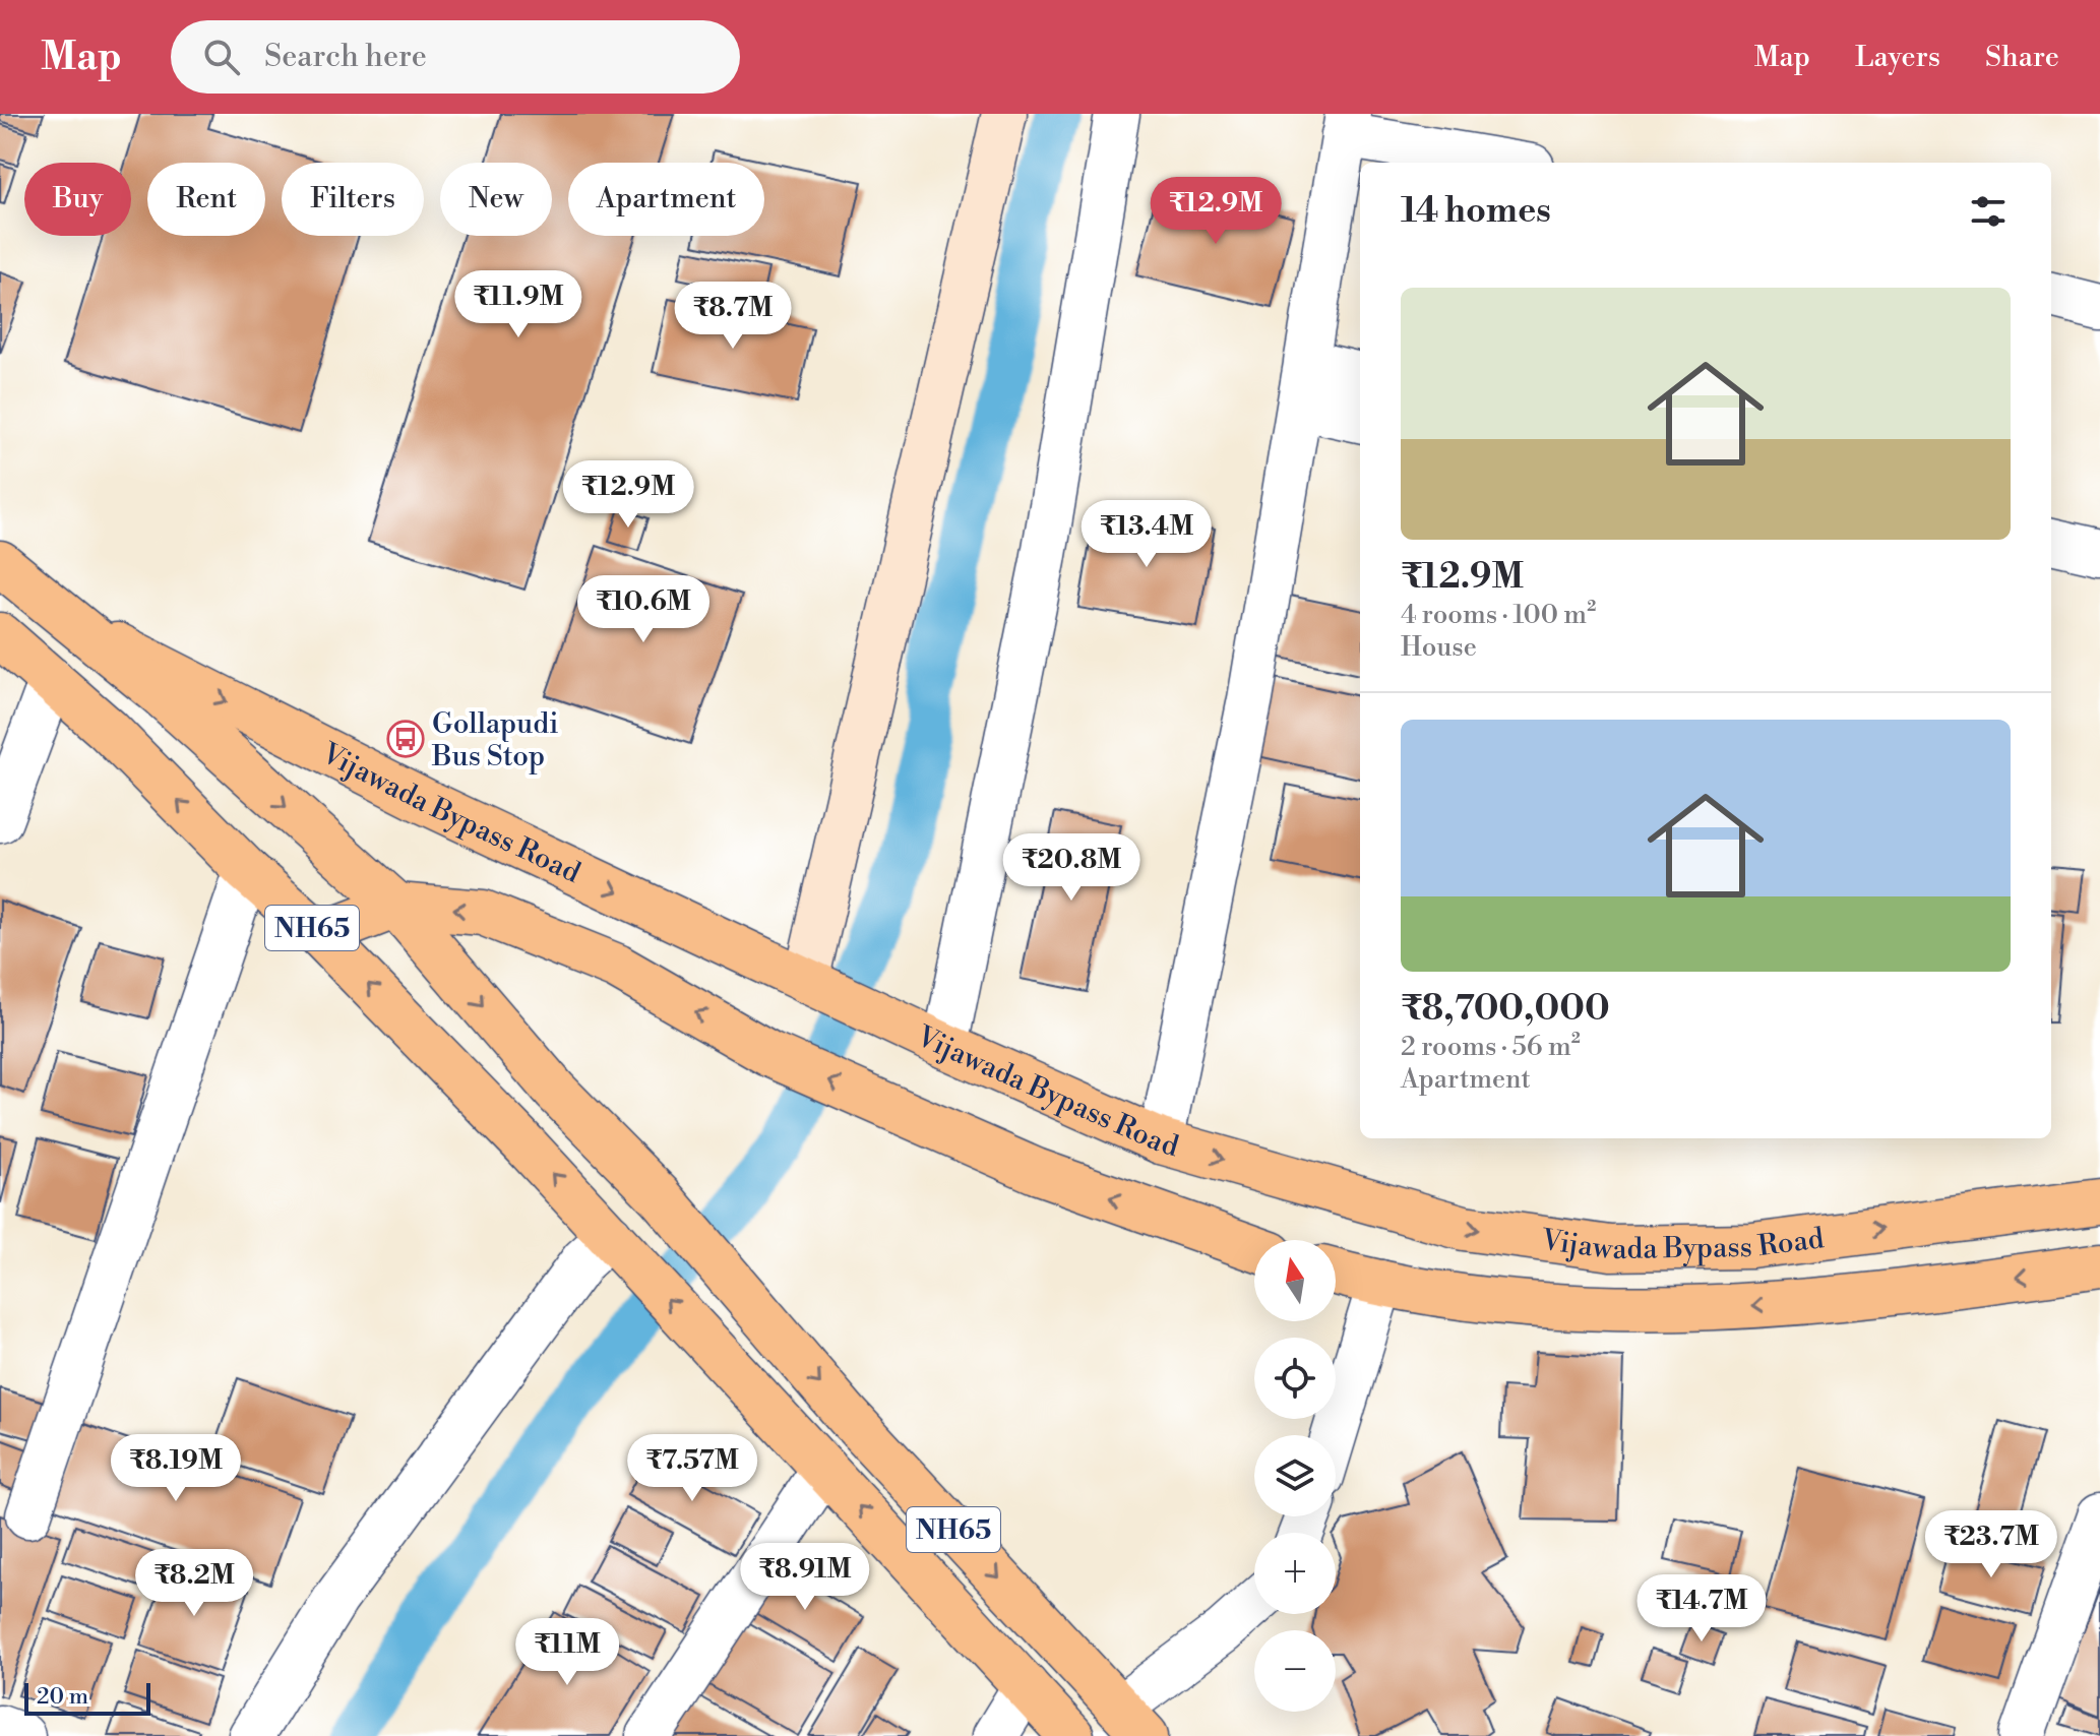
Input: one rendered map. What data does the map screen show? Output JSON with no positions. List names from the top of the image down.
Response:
{
  "streets": {
    "main road": ["Vijawada Bypass Road", "NH65"]
  },
  "crossings": [
    ["Vijawada Bypass Road", "NH65"]
  ],
  "places": {
    "bus stop": ["Gollapudi Bus Stop"]
  },
  "scale_bar": "20 m",
  "north": "top",
  "page": {
    "header": "Map",
    "search": "Search here",
    "nav": ["Map", "Layers", "Share"],
    "chip": [
      "Buy",
      "Rent",
      "Filters",
      "New",
      "Apartment"
    ],
    "heading": "14 homes",
    "price": [
      "₹12.9M",
      "₹11.9M",
      "₹8.7M",
      "₹12.9M",
      "₹13.4M",
      "₹10.6M",
      "₹20.8M",
      "₹8.19M",
      "₹7.57M",
      "₹23.7M",
      "₹8.91M",
      "₹8.2M",
      "₹14.7M",
      "₹11M"
    ],
    "list": [
      {
        "name": "₹12.9M",
        "note": "4 rooms · 100 m² · House"
      },
      {
        "name": "₹8,700,000",
        "note": "2 rooms · 56 m² · Apartment"
      }
    ],
    "map_buttons": ["+", "−"],
    "scale": "20 m"
  }
}
